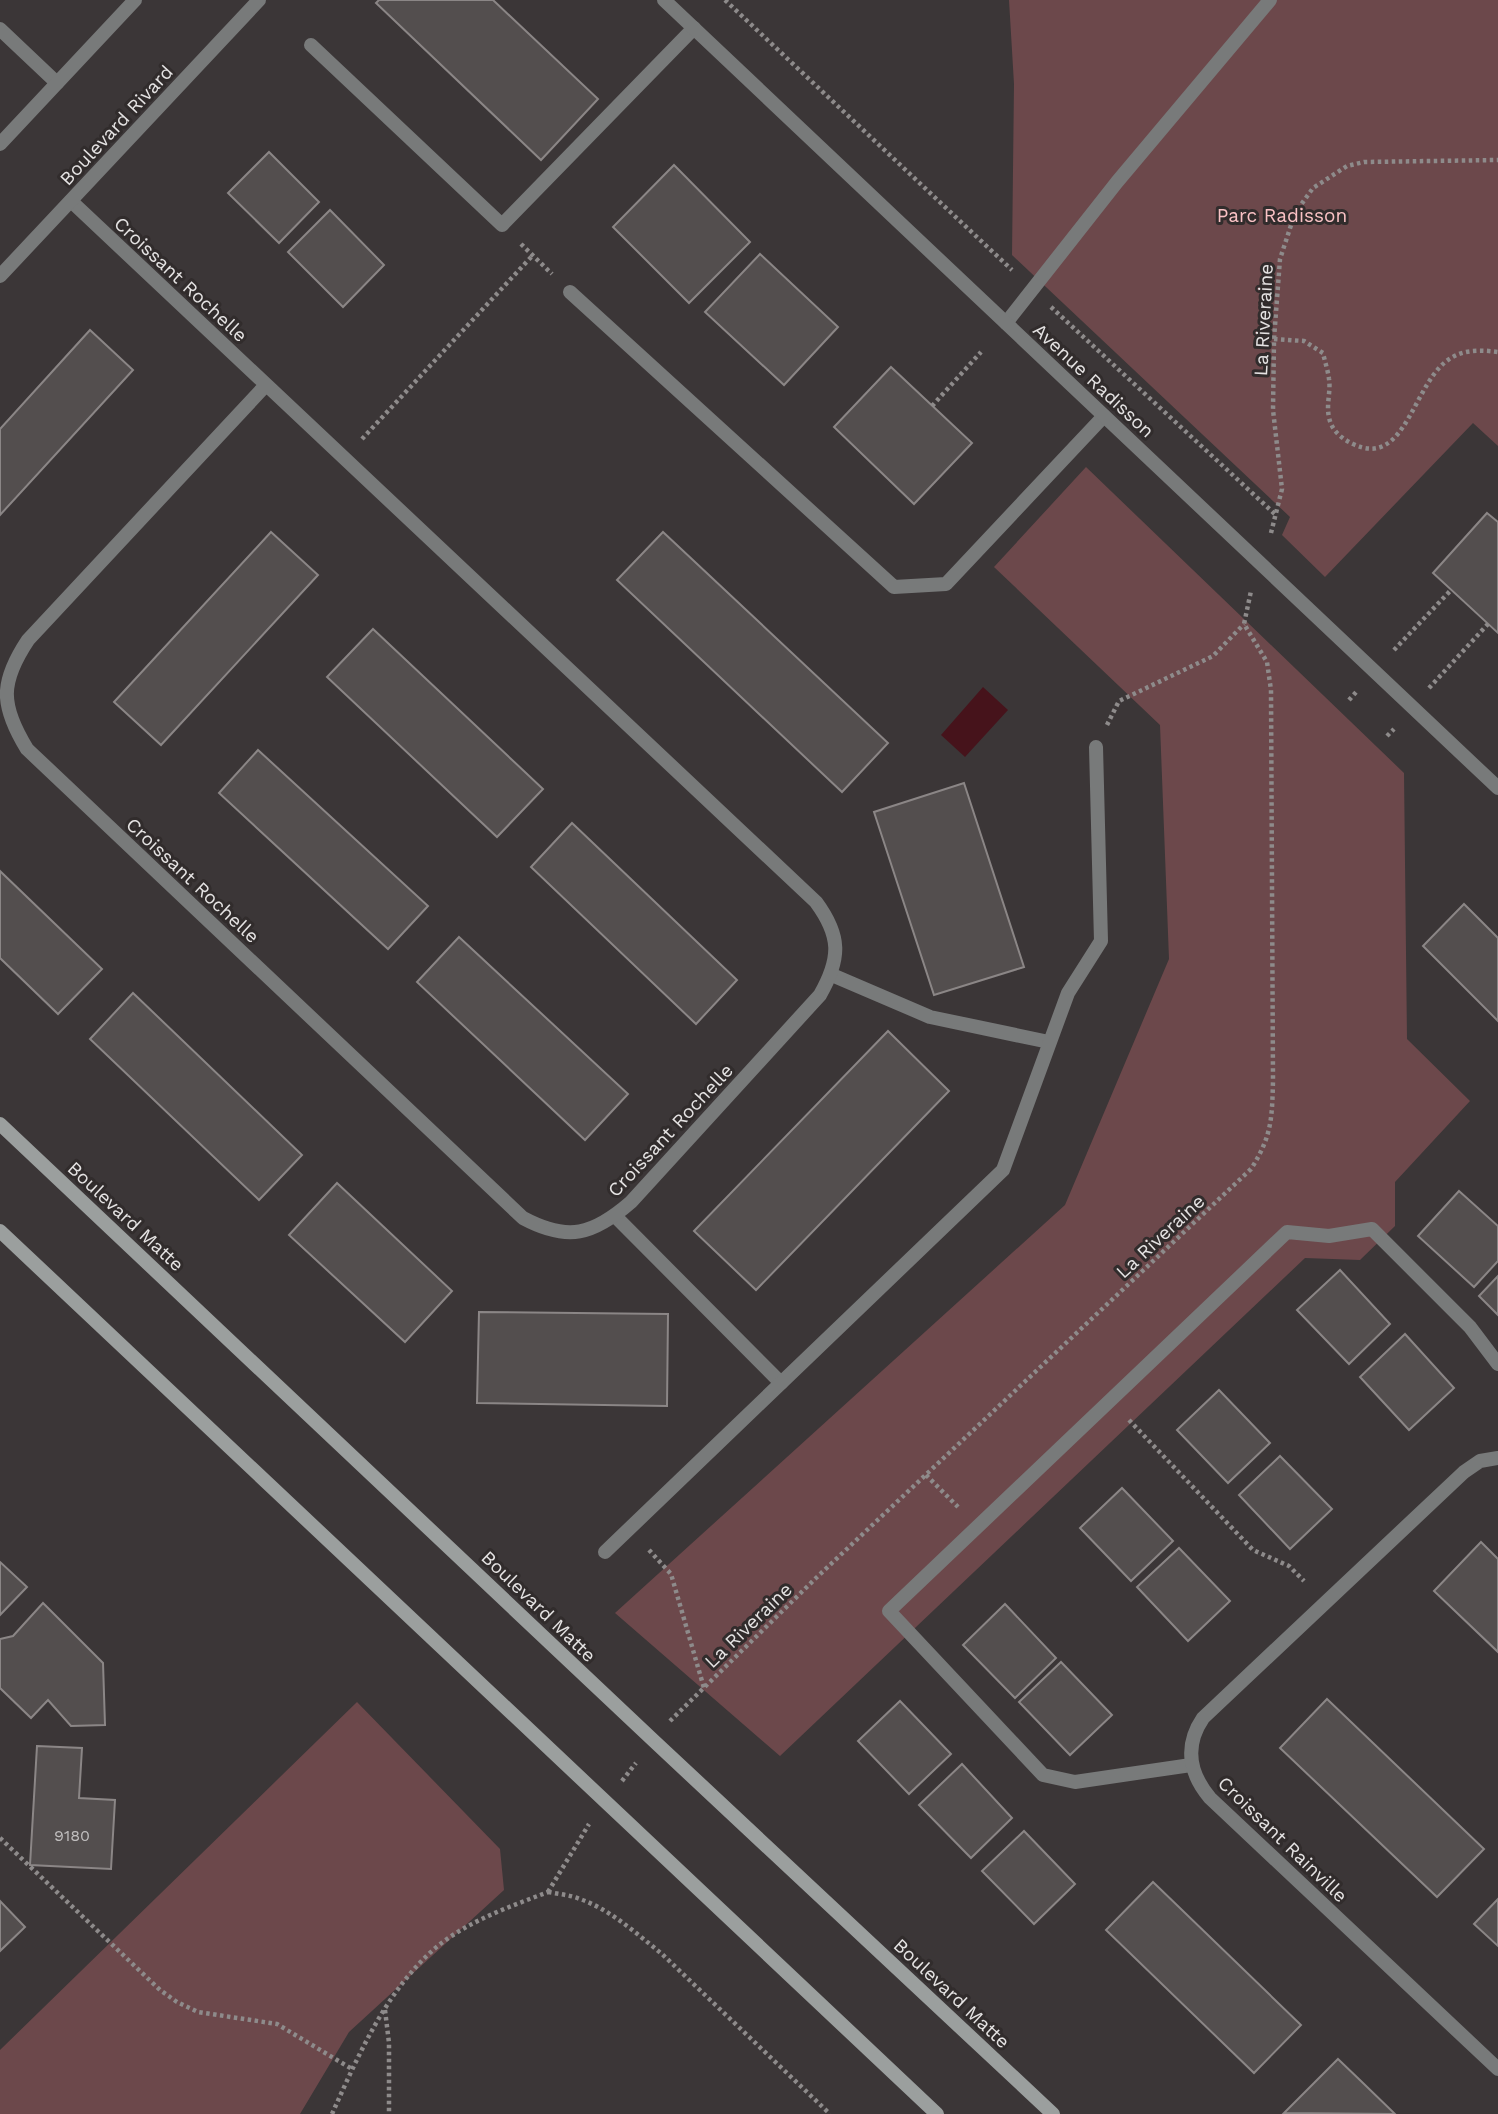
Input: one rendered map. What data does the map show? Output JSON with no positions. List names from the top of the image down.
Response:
{
  "streets": {
    "main road": ["Boulevard Matte"],
    "street": [
      "Boulevard Rivard",
      "Croissant Rochelle",
      "Avenue Radisson",
      "Croissant Rainville"
    ],
    "path": ["La Riveraine"]
  },
  "crossings": [
    ["Boulevard Rivard", "Croissant Rochelle"],
    ["La Riveraine", "Avenue Radisson"]
  ],
  "parks": ["Parc Radisson"],
  "house_numbers": ["9180"]
}
